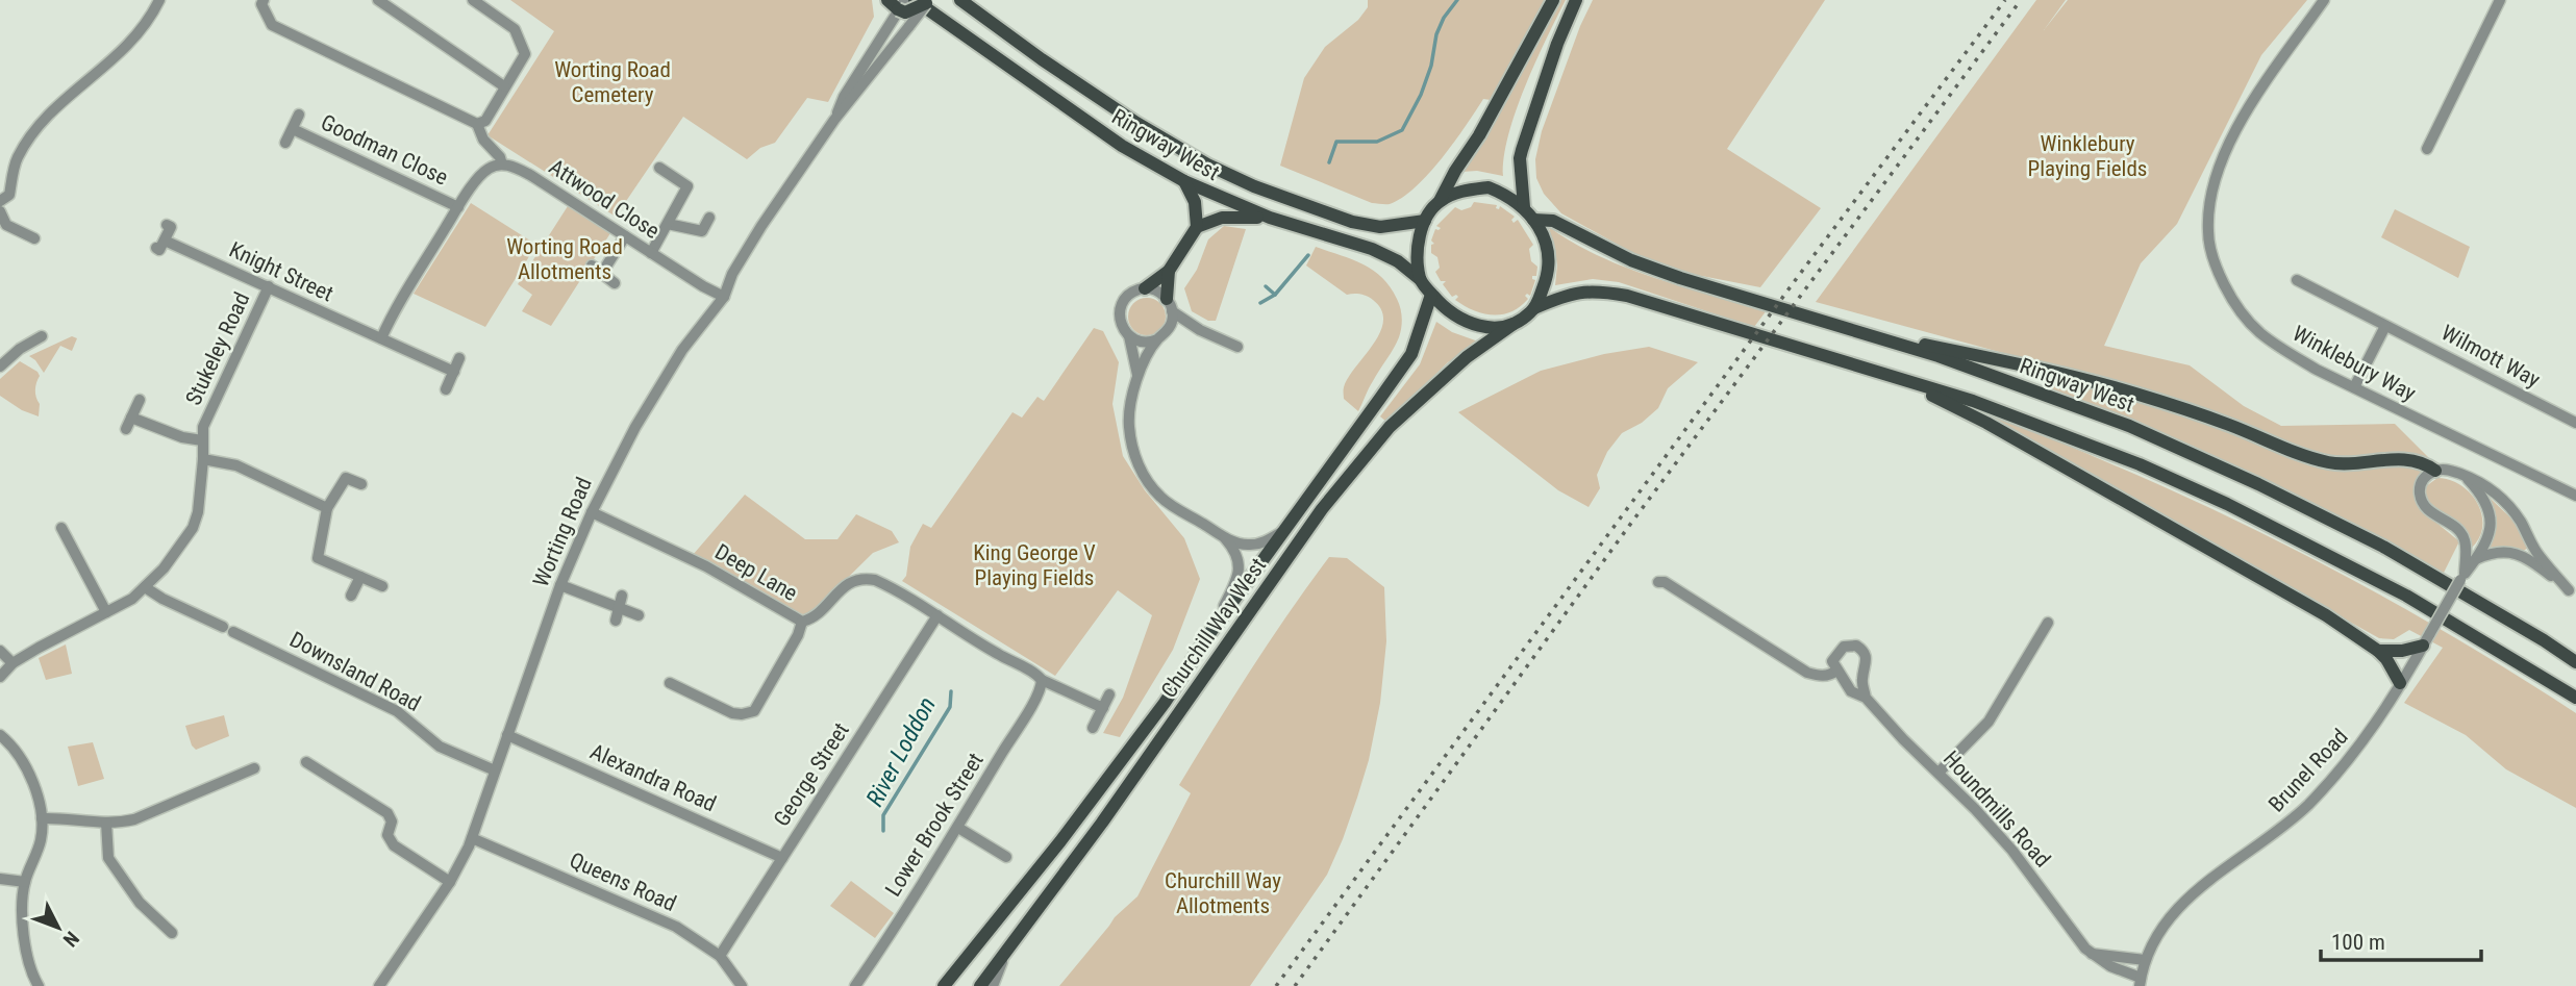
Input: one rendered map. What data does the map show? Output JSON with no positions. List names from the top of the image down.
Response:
{
  "streets": {
    "main road": ["Ringway West", "Churchill Way West"],
    "street": [
      "Goodman Close",
      "Attwood Close",
      "Knight Street",
      "Stukeley Road",
      "Wilmott Way",
      "Winklebury Way",
      "Worting Road",
      "Deep Lane",
      "Downsland Road",
      "Brunel Road",
      "George Street",
      "Alexandra Road",
      "Houndmills Road",
      "Lower Brook Street",
      "Queens Road"
    ]
  },
  "crossings": [
    ["Ringway West", "Worting Road"],
    ["Ringway West", "Churchill Way West"],
    ["Attwood Close", "Worting Road"],
    ["Knight Street", "Stukeley Road"],
    ["Stukeley Road", "Downsland Road"],
    ["Worting Road", "Deep Lane"],
    ["Worting Road", "Downsland Road"],
    ["Worting Road", "Alexandra Road"],
    ["Worting Road", "Queens Road"],
    ["Deep Lane", "George Street"],
    ["Deep Lane", "Lower Brook Street"],
    ["Brunel Road", "Houndmills Road"],
    ["George Street", "Alexandra Road"],
    ["George Street", "Queens Road"]
  ],
  "water": ["River Loddon"],
  "parks": [
    "Worting Road Cemetery",
    "Winklebury Playing Fields",
    "Worting Road Allotments",
    "King George V Playing Fields",
    "Churchill Way Allotments"
  ],
  "scale_bar": "100 m",
  "north": "bottom right"
}
